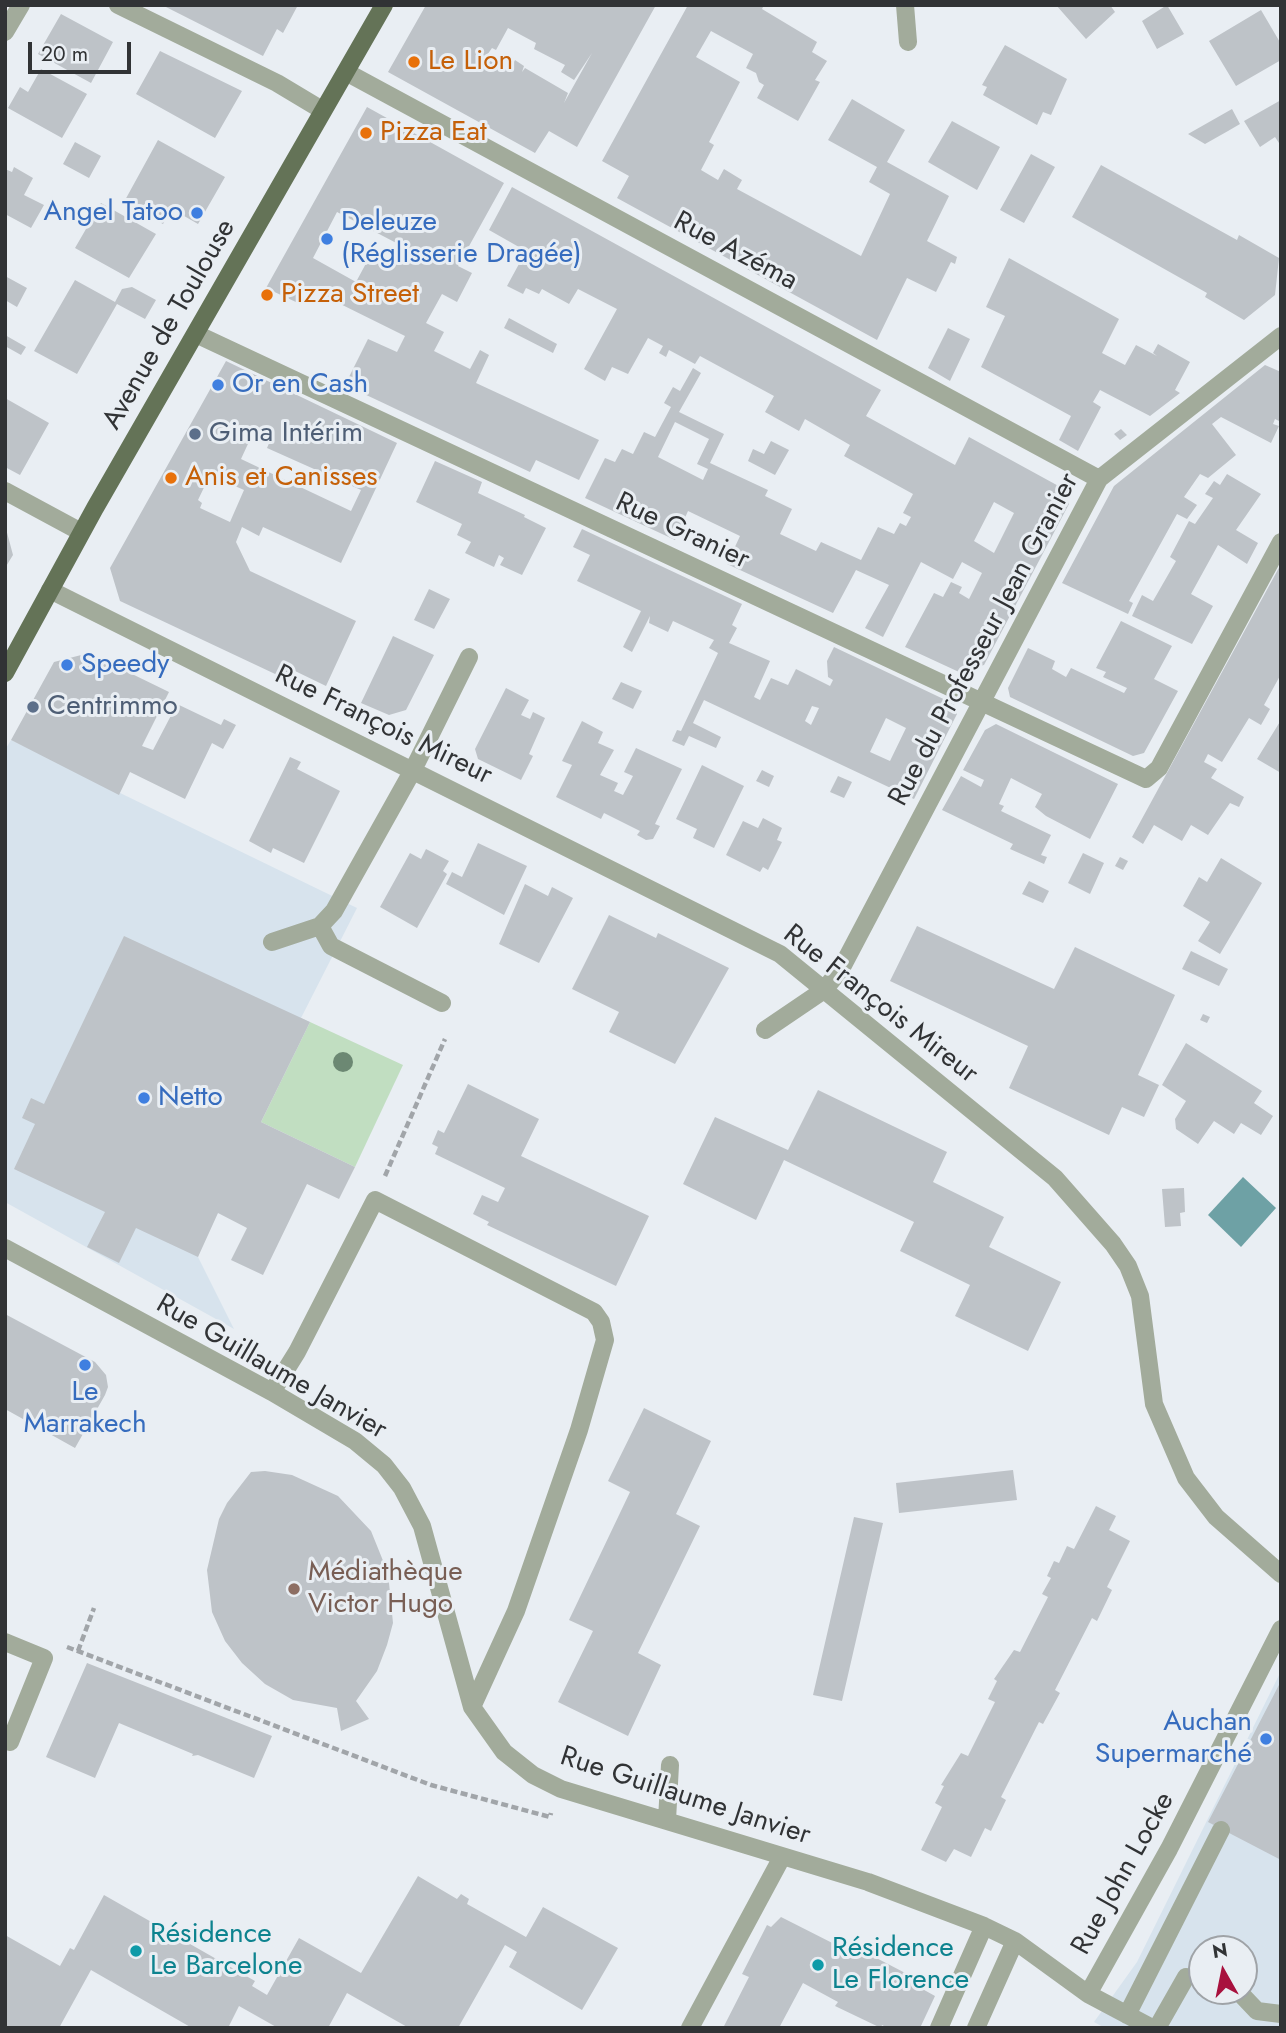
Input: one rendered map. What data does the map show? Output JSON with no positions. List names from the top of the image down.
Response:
{
  "streets": {
    "main road": ["Avenue de Toulouse"],
    "street": [
      "Rue Azéma",
      "Rue Granier",
      "Rue du Professeur Jean Granier",
      "Rue François Mireur",
      "Rue Guillaume Janvier",
      "Rue John Locke"
    ]
  },
  "crossings": [
    ["Rue Azéma", "Avenue de Toulouse"],
    ["Rue Azéma", "Rue du Professeur Jean Granier"],
    ["Avenue de Toulouse", "Rue Granier"],
    ["Avenue de Toulouse", "Rue François Mireur"],
    ["Rue Granier", "Rue du Professeur Jean Granier"],
    ["Rue du Professeur Jean Granier", "Rue François Mireur"],
    ["Rue Guillaume Janvier", "Rue John Locke"]
  ],
  "places": [
    "Le Lion",
    "Pizza Eat",
    "Angel Tatoo",
    "Deleuze (Réglisserie Dragée)",
    "Pizza Street",
    "Or en Cash",
    "Gima Intérim",
    "Anis et Canisses",
    "Speedy",
    "Centrimmo",
    "Netto",
    "Le Marrakech",
    "Médiathèque Victor Hugo",
    "Auchan Supermarché",
    "Résidence Le Barcelone",
    "Résidence Le Florence"
  ],
  "scale_bar": "20 m",
  "north": "top"
}
